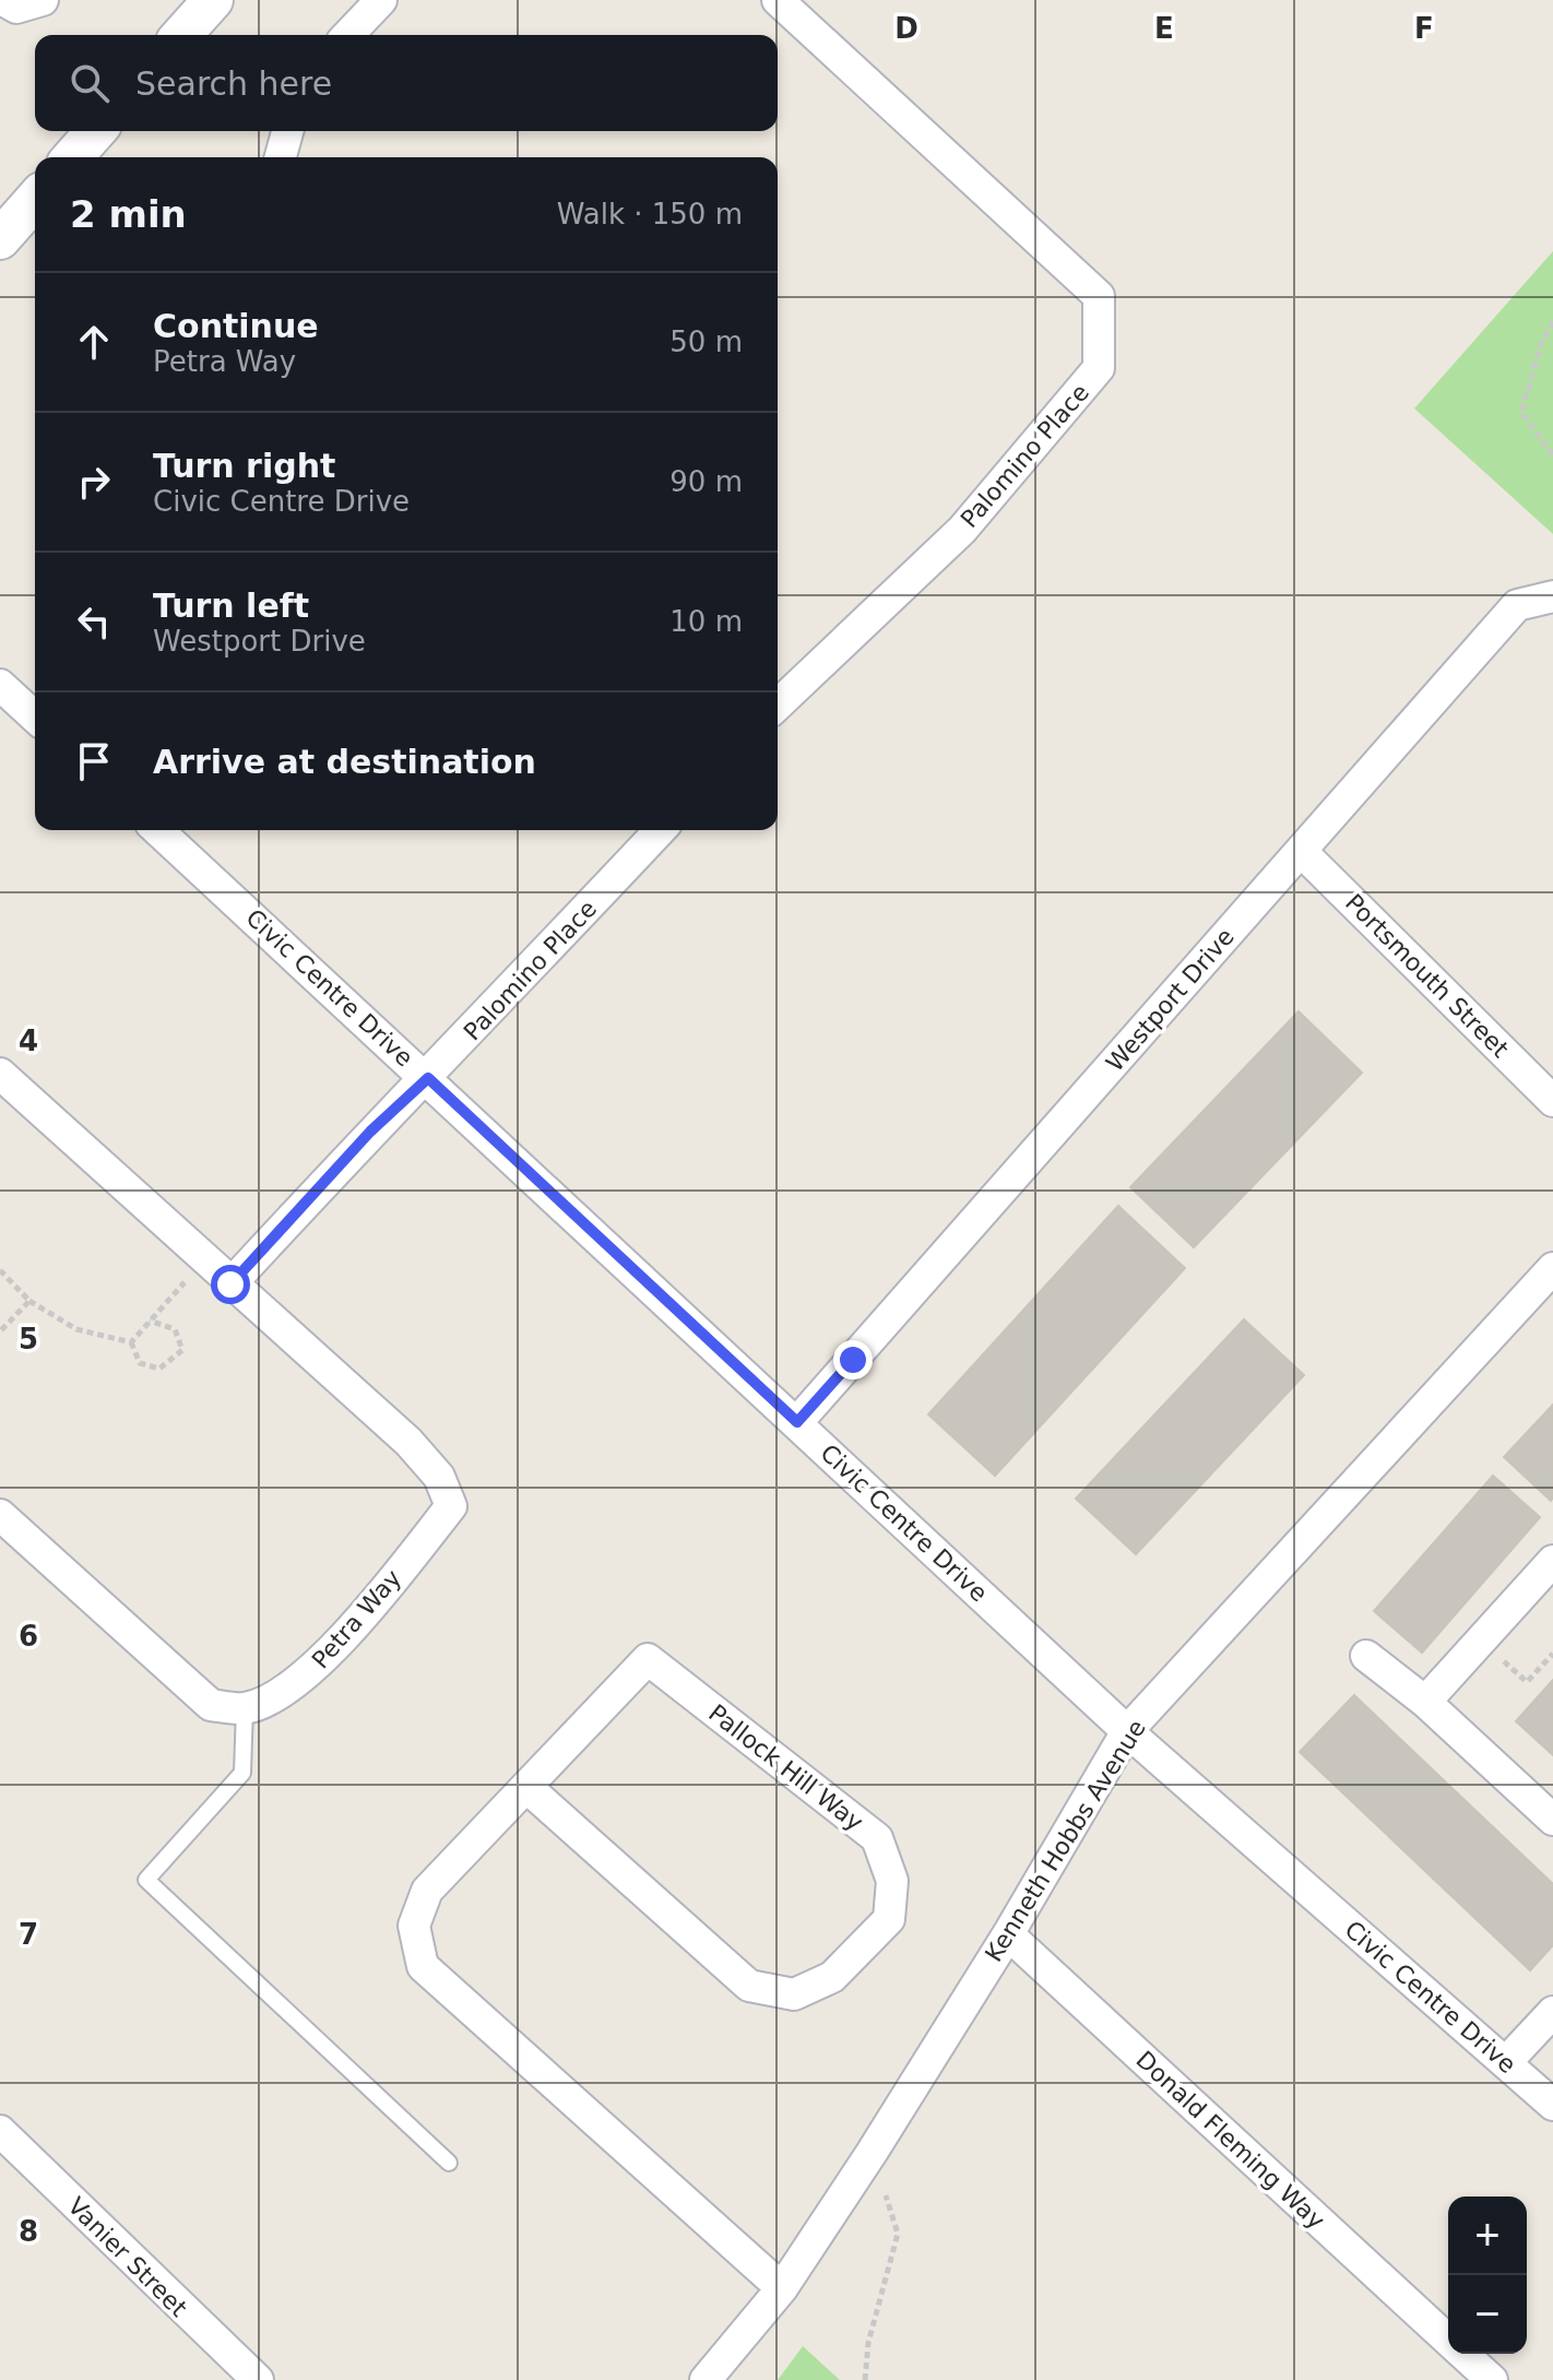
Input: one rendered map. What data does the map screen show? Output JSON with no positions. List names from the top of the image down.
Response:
{
  "streets": {
    "street": [
      "Palomino Place",
      "Portsmouth Street",
      "Civic Centre Drive",
      "Westport Drive",
      "Petra Way",
      "Pallock Hill Way",
      "Kenneth Hobbs Avenue",
      "Donald Fleming Way",
      "Vanier Street"
    ]
  },
  "crossings": [
    ["Palomino Place", "Civic Centre Drive"],
    ["Portsmouth Street", "Westport Drive"],
    ["Civic Centre Drive", "Westport Drive"],
    ["Civic Centre Drive", "Kenneth Hobbs Avenue"],
    ["Pallock Hill Way", "Kenneth Hobbs Avenue"],
    ["Kenneth Hobbs Avenue", "Donald Fleming Way"]
  ],
  "page": {
    "search": "Search here",
    "heading": ["2 min", "Walk · 150 m"],
    "list": [
      ["Continue", "Petra Way", "50 m"],
      ["Turn right", "Civic Centre Drive", "90 m"],
      ["Turn left", "Westport Drive", "10 m"],
      "Arrive at destination"
    ],
    "map_buttons": ["+", "−"]
  },
  "grid": {
    "columns": ["D", "E", "F"],
    "rows": [
      "4",
      "5",
      "6",
      "7",
      "8"
    ]
  }
}
